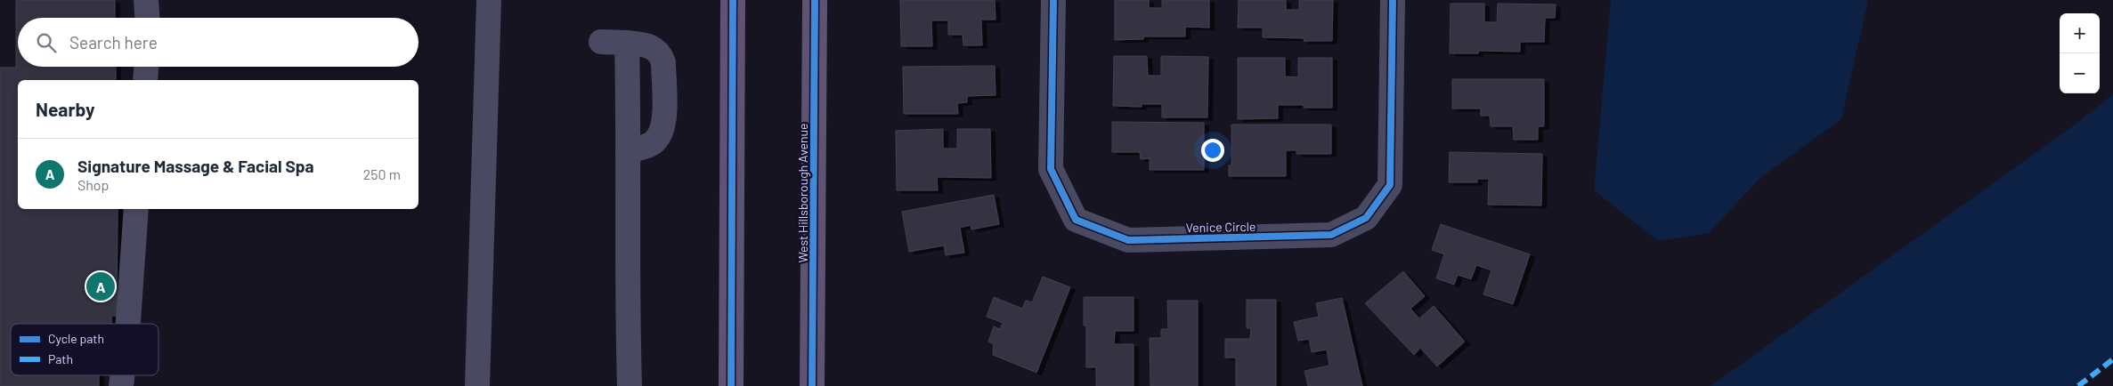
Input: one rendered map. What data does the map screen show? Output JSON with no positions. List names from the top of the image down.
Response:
{
  "streets": {
    "main road": ["West Hillsborough Avenue"],
    "street": ["Venice Circle"]
  },
  "legend": ["Cycle path", "Path"],
  "page": {
    "map_buttons": ["+", "−"],
    "search": "Search here",
    "heading": "Nearby",
    "list": [
      {
        "mark": "A",
        "name": "Signature Massage & Facial Spa",
        "note": "Shop",
        "value": "250 m"
      }
    ],
    "pins": "A"
  }
}
